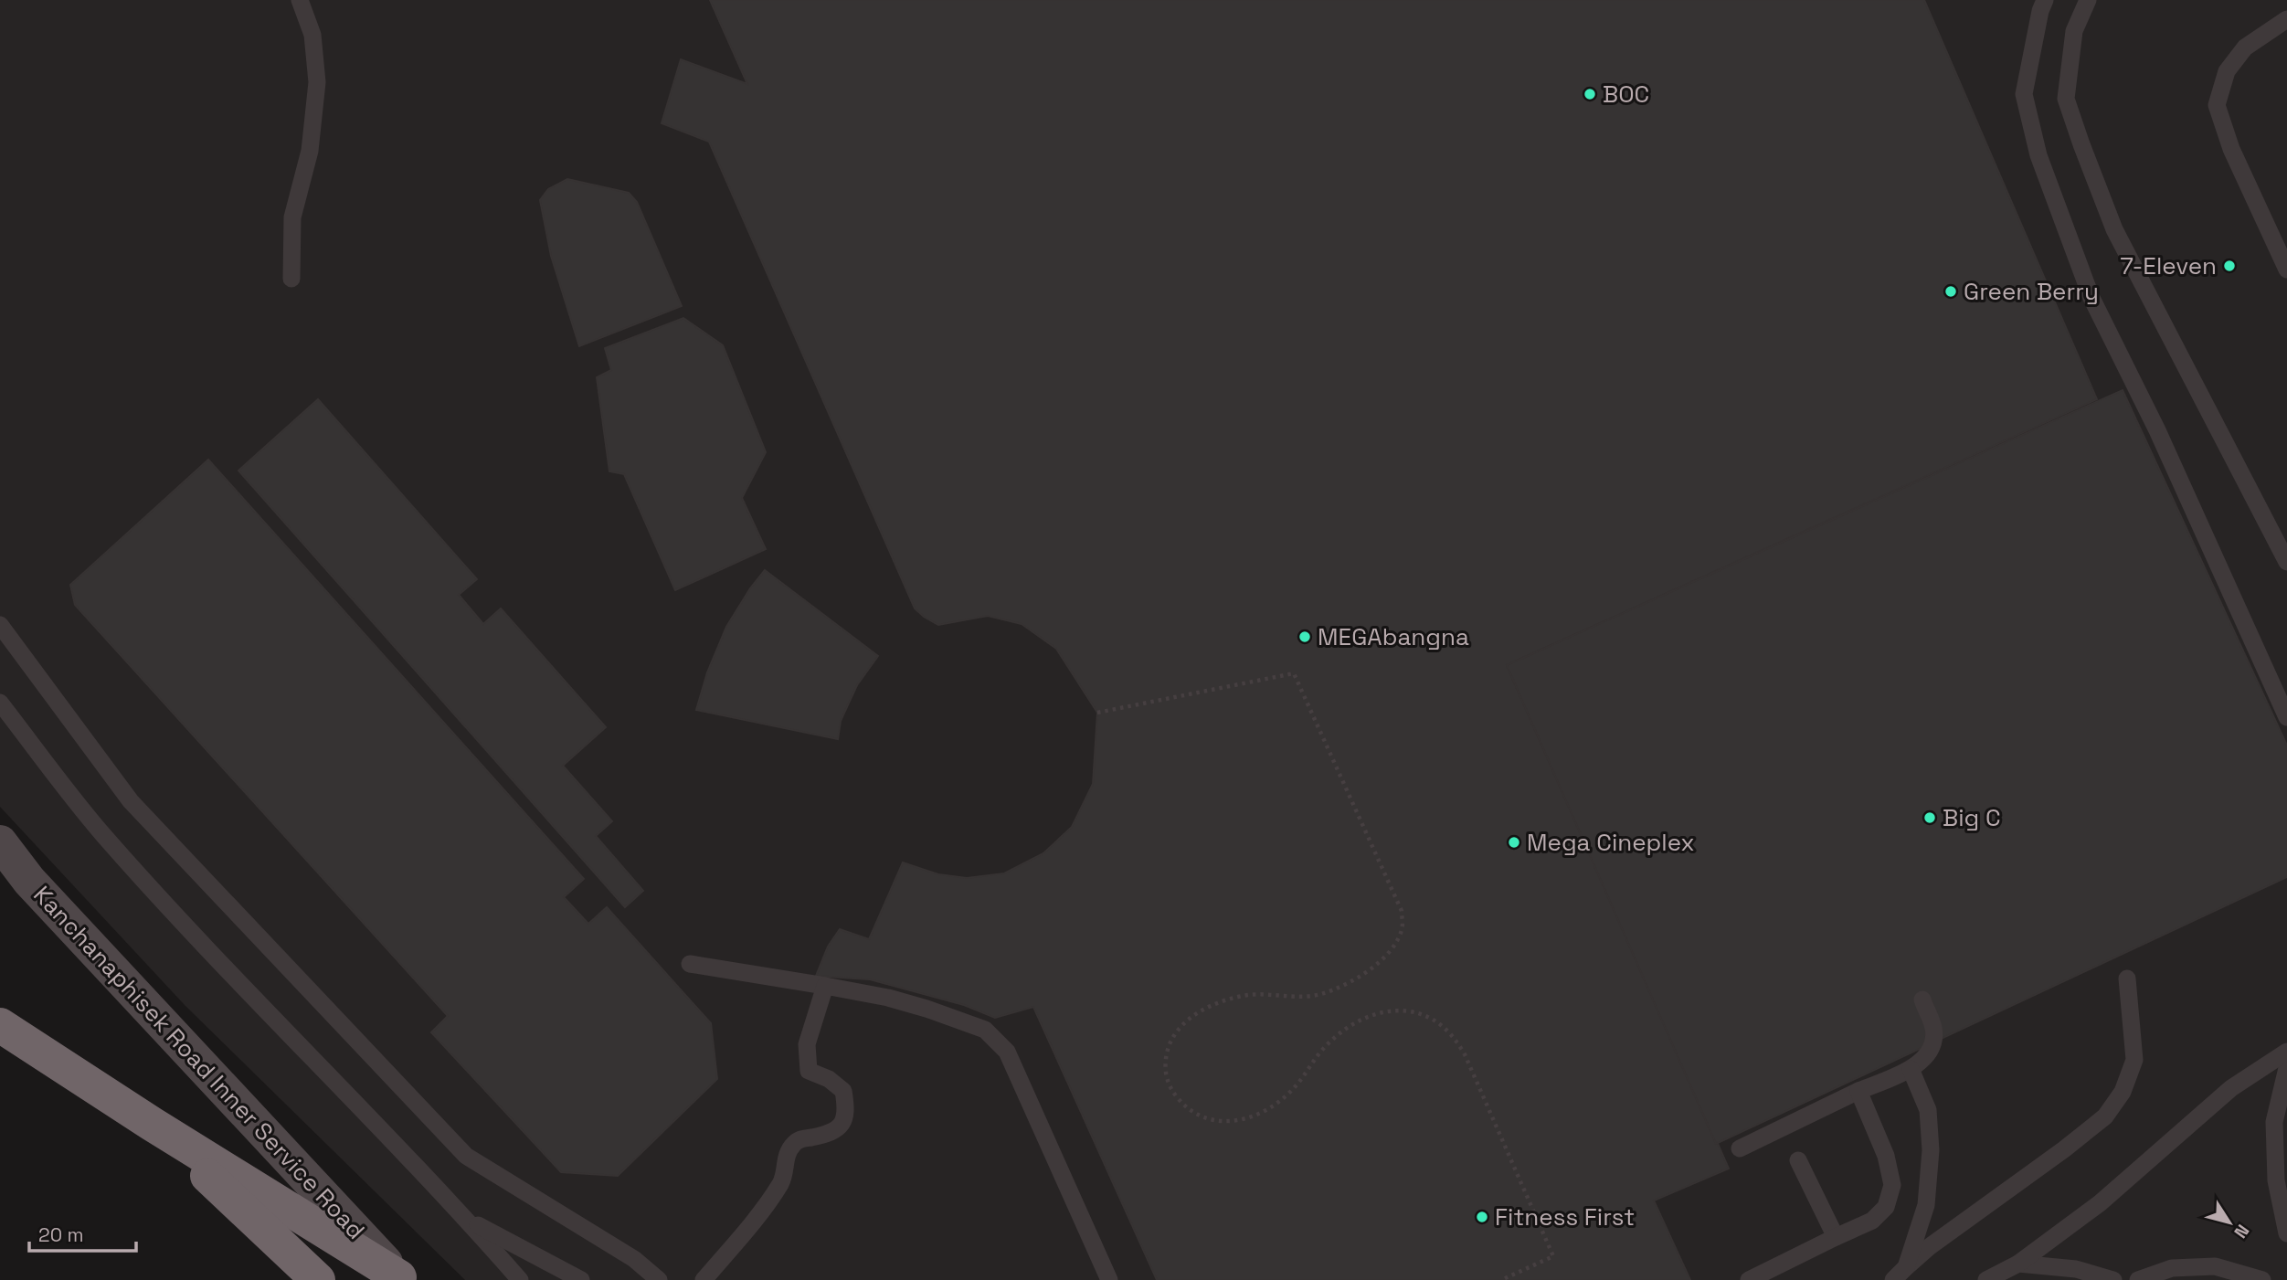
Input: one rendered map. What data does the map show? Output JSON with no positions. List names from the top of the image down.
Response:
{
  "streets": {
    "main road": ["Kanchanaphisek Road Inner Service Road"]
  },
  "places": [
    "BOC",
    "7-Eleven",
    "Green Berry",
    "MEGAbangna",
    "Big C",
    "Mega Cineplex",
    "Fitness First"
  ],
  "scale_bar": "20 m",
  "north": "bottom right"
}
